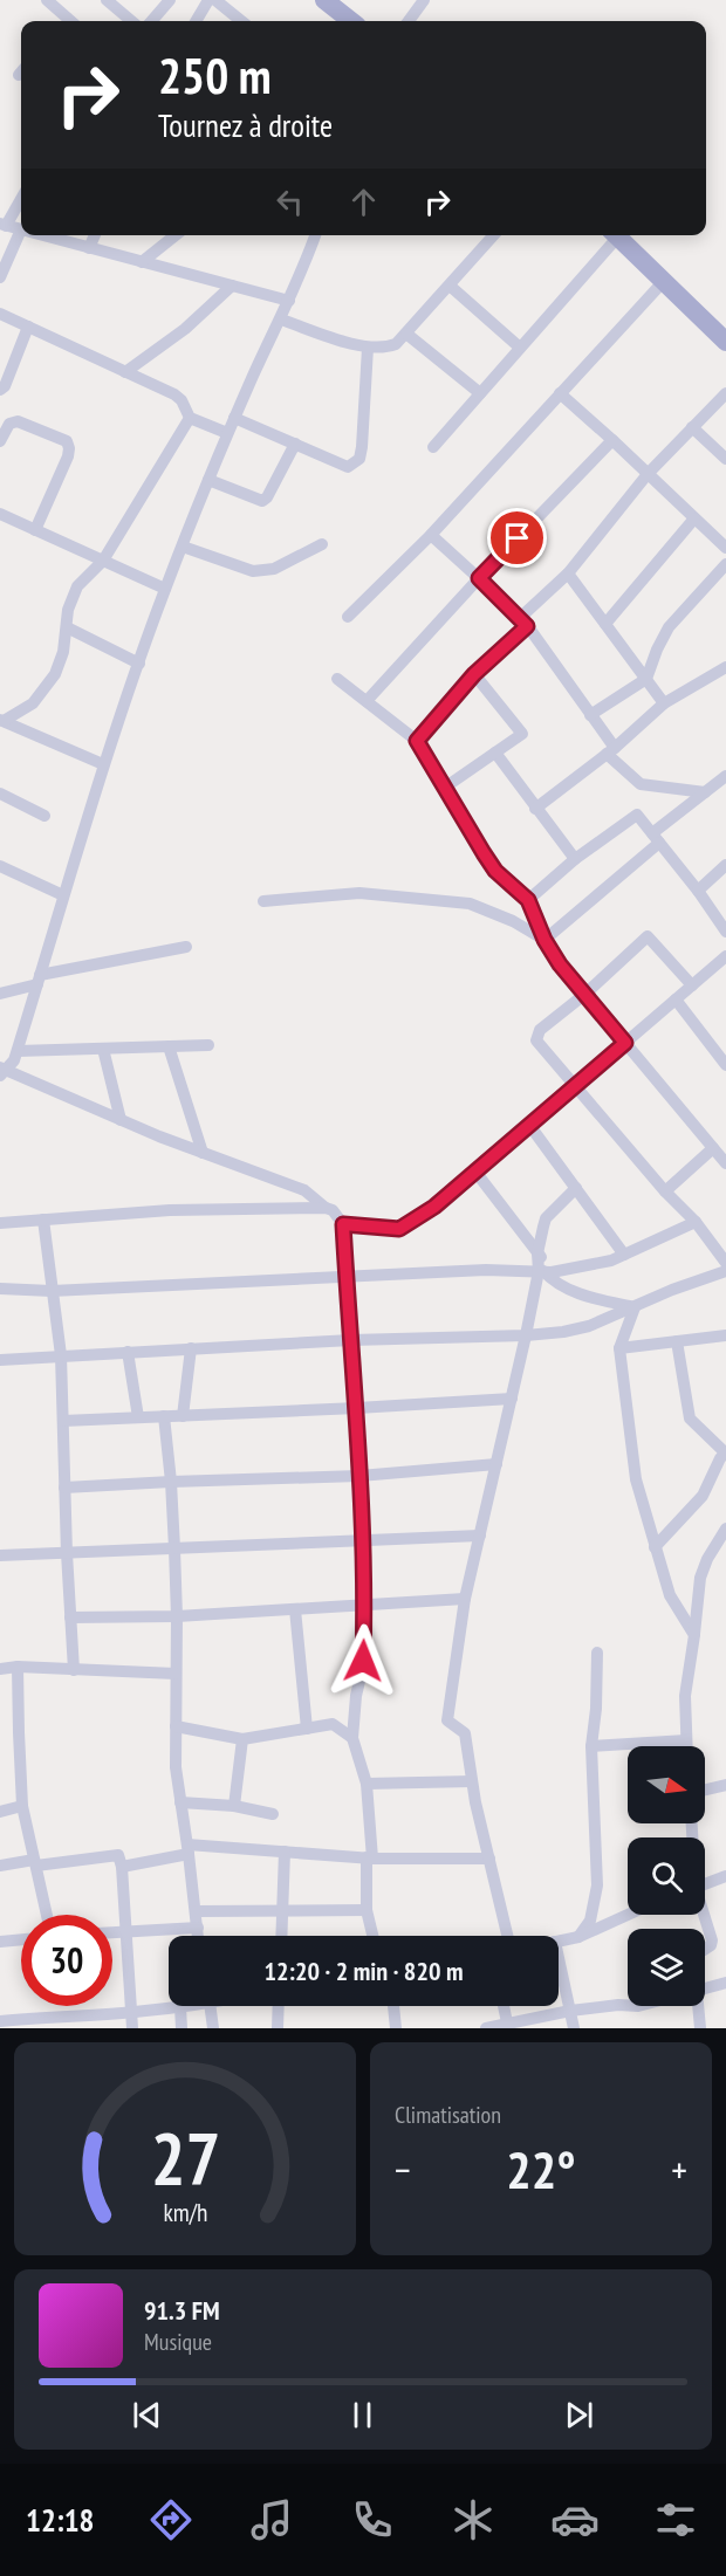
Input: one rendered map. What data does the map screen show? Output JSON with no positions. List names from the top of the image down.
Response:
{
  "north": "right",
  "page": {
    "turn": ["250 m", "Tournez à droite"],
    "limit": "30",
    "trip": "12:20 · 2 min · 820 m",
    "tile": "Climatisation",
    "heat": ["−", "22°", "+"],
    "song": ["91.3 FM", "Musique"],
    "tabs": "12:18",
    "gauge": ["27", "km/h"]
  }
}
